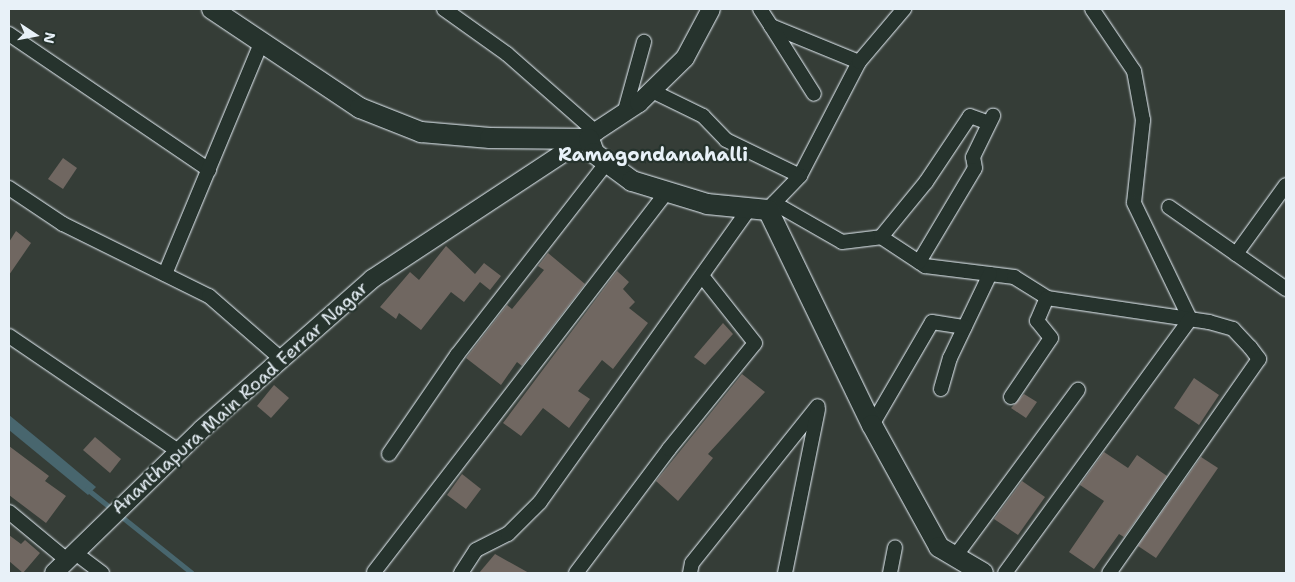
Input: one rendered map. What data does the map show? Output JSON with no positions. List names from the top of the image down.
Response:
{
  "streets": {
    "street": ["Ananthapura Main Road Ferrar Nagar"]
  },
  "districts": ["Ramagondanahalli"],
  "north": "right"
}
